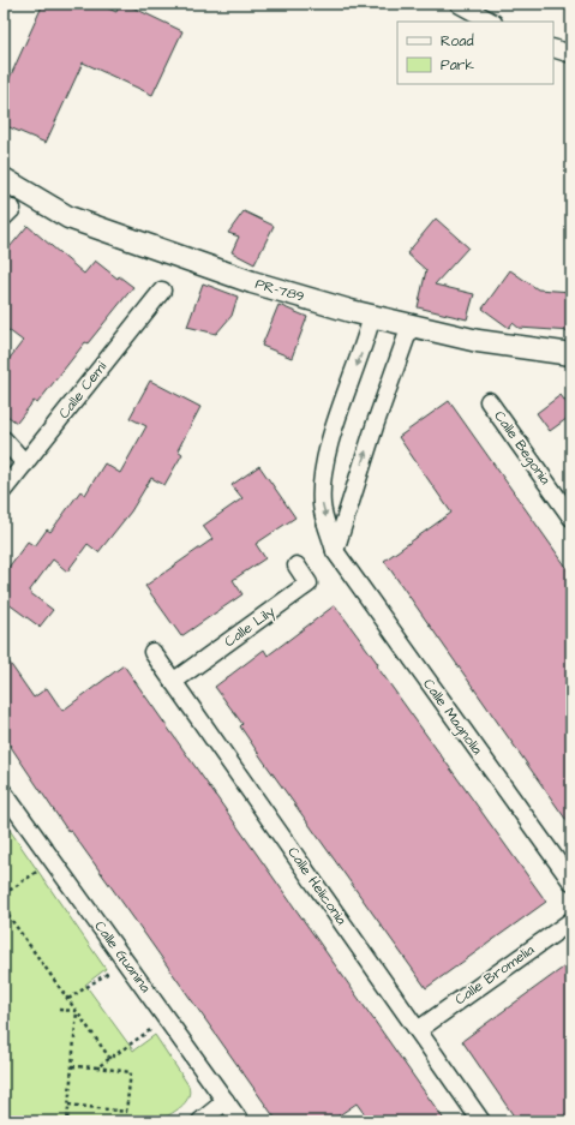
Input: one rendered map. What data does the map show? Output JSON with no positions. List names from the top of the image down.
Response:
{
  "streets": {
    "street": [
      "PR-789",
      "Calle Cemí",
      "Calle Begonia",
      "Calle Lily",
      "Calle Magnolia",
      "Calle Heliconia",
      "Calle Guanina",
      "Calle Bromelia"
    ]
  },
  "crossings": [
    ["PR-789", "Calle Magnolia"],
    ["Calle Lily", "Calle Heliconia"],
    ["Calle Heliconia", "Calle Bromelia"]
  ],
  "legend": ["Road", "Park"]
}
